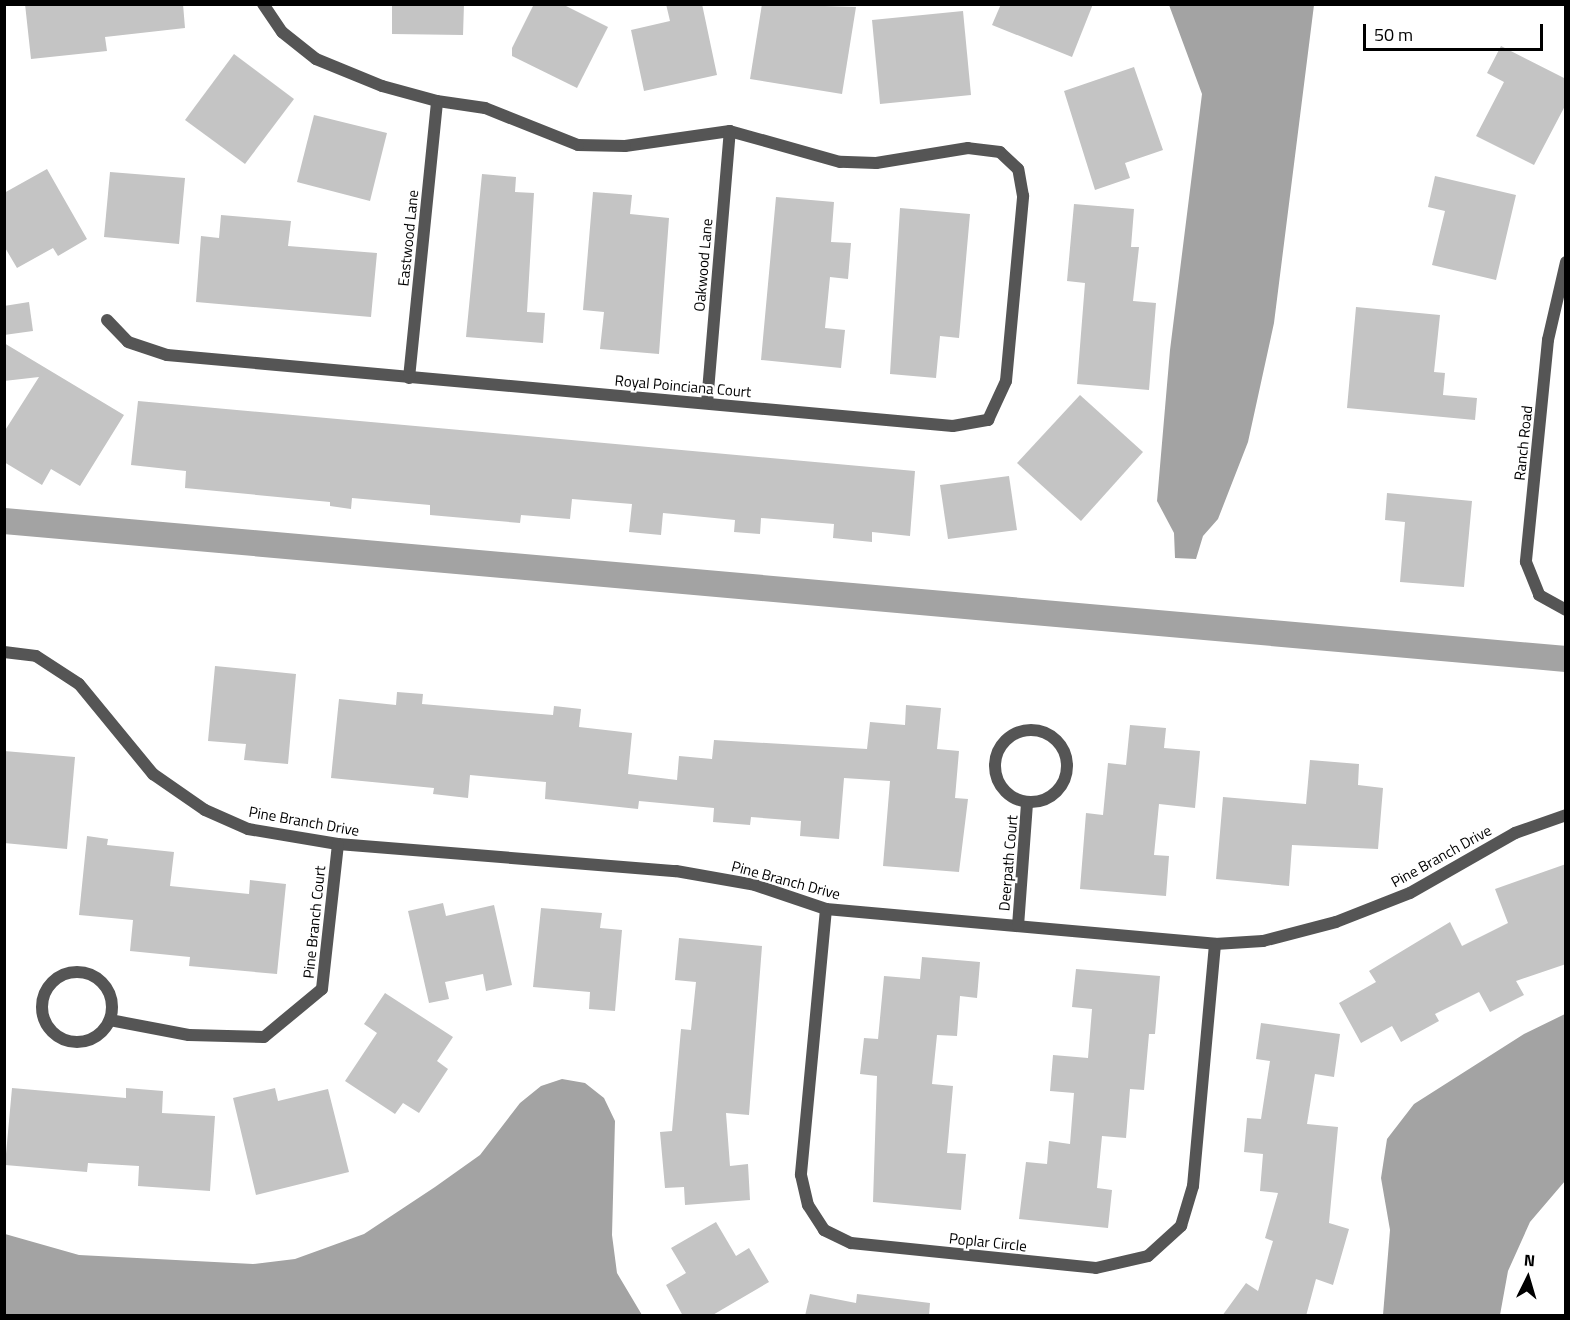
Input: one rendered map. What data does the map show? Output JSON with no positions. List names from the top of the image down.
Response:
{
  "streets": {
    "street": [
      "Eastwood Lane",
      "Oakwood Lane",
      "Royal Poinciana Court",
      "Ranch Road",
      "Pine Branch Drive",
      "Deerpath Court",
      "Pine Branch Court",
      "Poplar Circle"
    ]
  },
  "crossings": [
    ["Eastwood Lane", "Royal Poinciana Court"],
    ["Oakwood Lane", "Royal Poinciana Court"],
    ["Pine Branch Drive", "Deerpath Court"],
    ["Pine Branch Drive", "Pine Branch Court"],
    ["Pine Branch Drive", "Poplar Circle"]
  ],
  "scale_bar": "50 m",
  "north": "top"
}
